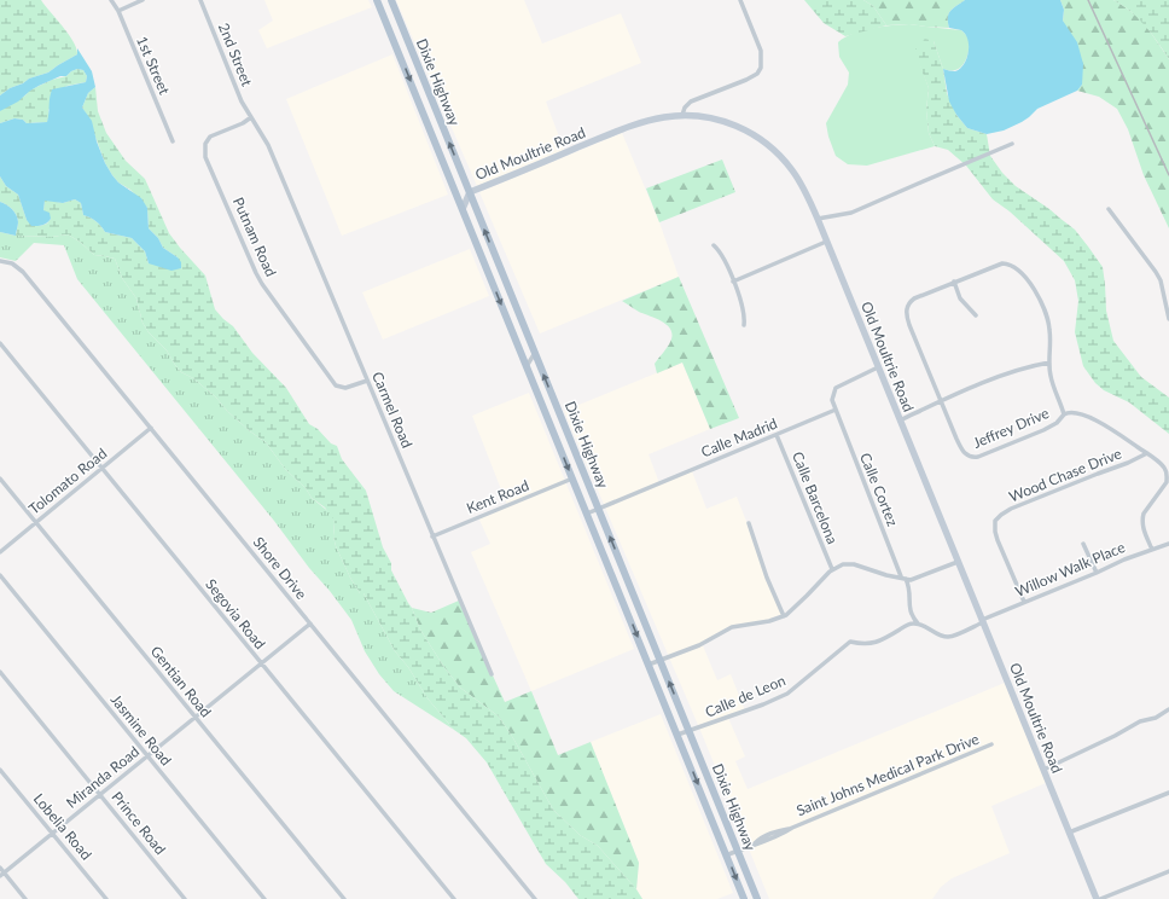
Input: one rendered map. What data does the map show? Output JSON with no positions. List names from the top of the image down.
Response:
{
  "streets": {
    "main road": ["Dixie Highway", "Old Moultrie Road"],
    "street": [
      "2nd Street",
      "1st Street",
      "Putnam Road",
      "Carmel Road",
      "Jeffrey Drive",
      "Calle Madrid",
      "Wood Chase Drive",
      "Tolomato Road",
      "Calle Cortez",
      "Kent Road",
      "Calle Barcelona",
      "Shore Drive",
      "Willow Walk Place",
      "Segovia Road",
      "Gentian Road",
      "Calle de Leon",
      "Jasmine Road",
      "Saint Johns Medical Park Drive",
      "Miranda Road",
      "Prince Road",
      "Lobelia Road"
    ]
  },
  "crossings": [
    ["2nd Street", "Putnam Road"],
    ["2nd Street", "Carmel Road"],
    ["Dixie Highway", "Old Moultrie Road"],
    ["Dixie Highway", "Calle Madrid"],
    ["Dixie Highway", "Calle de Leon"],
    ["Dixie Highway", "Saint Johns Medical Park Drive"],
    ["Old Moultrie Road", "Willow Walk Place"],
    ["Putnam Road", "Carmel Road"],
    ["Carmel Road", "Kent Road"],
    ["Calle Madrid", "Calle Cortez"],
    ["Calle Madrid", "Calle Barcelona"],
    ["Wood Chase Drive", "Willow Walk Place"],
    ["Tolomato Road", "Shore Drive"],
    ["Tolomato Road", "Segovia Road"],
    ["Tolomato Road", "Gentian Road"],
    ["Shore Drive", "Miranda Road"],
    ["Segovia Road", "Miranda Road"],
    ["Gentian Road", "Miranda Road"],
    ["Jasmine Road", "Miranda Road"],
    ["Miranda Road", "Prince Road"],
    ["Miranda Road", "Lobelia Road"]
  ]
}
